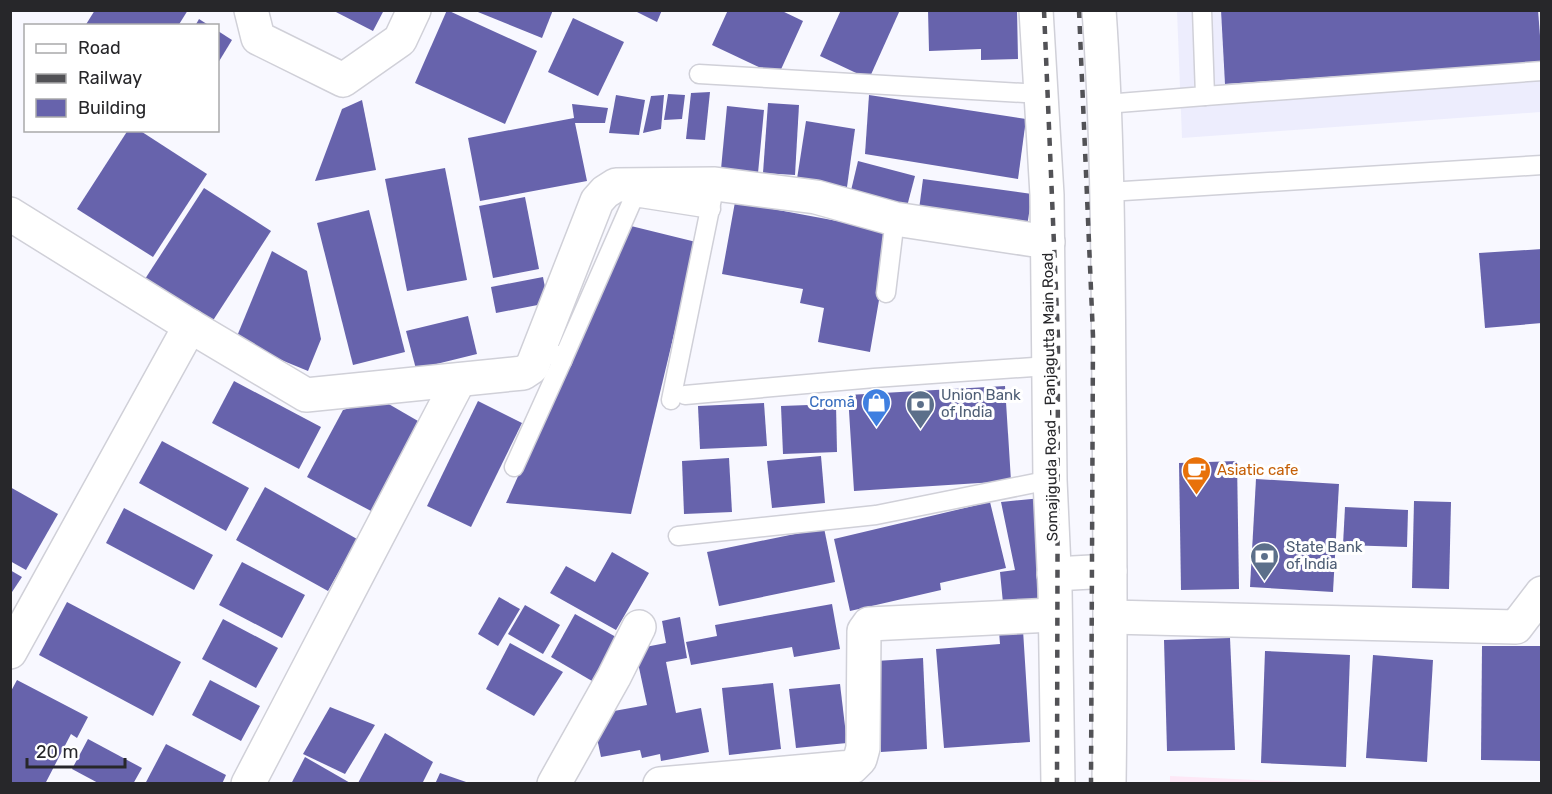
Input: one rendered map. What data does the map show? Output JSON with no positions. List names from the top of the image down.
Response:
{
  "streets": {
    "main road": ["Somajiguda Road - Panjagutta Main Road"]
  },
  "places": {
    "shop": ["Cromā"],
    "bank": ["Union Bank of India", "State Bank of India"],
    "cafe": ["Asiatic cafe"]
  },
  "legend": ["Road", "Railway", "Building"],
  "scale_bar": "20 m"
}
